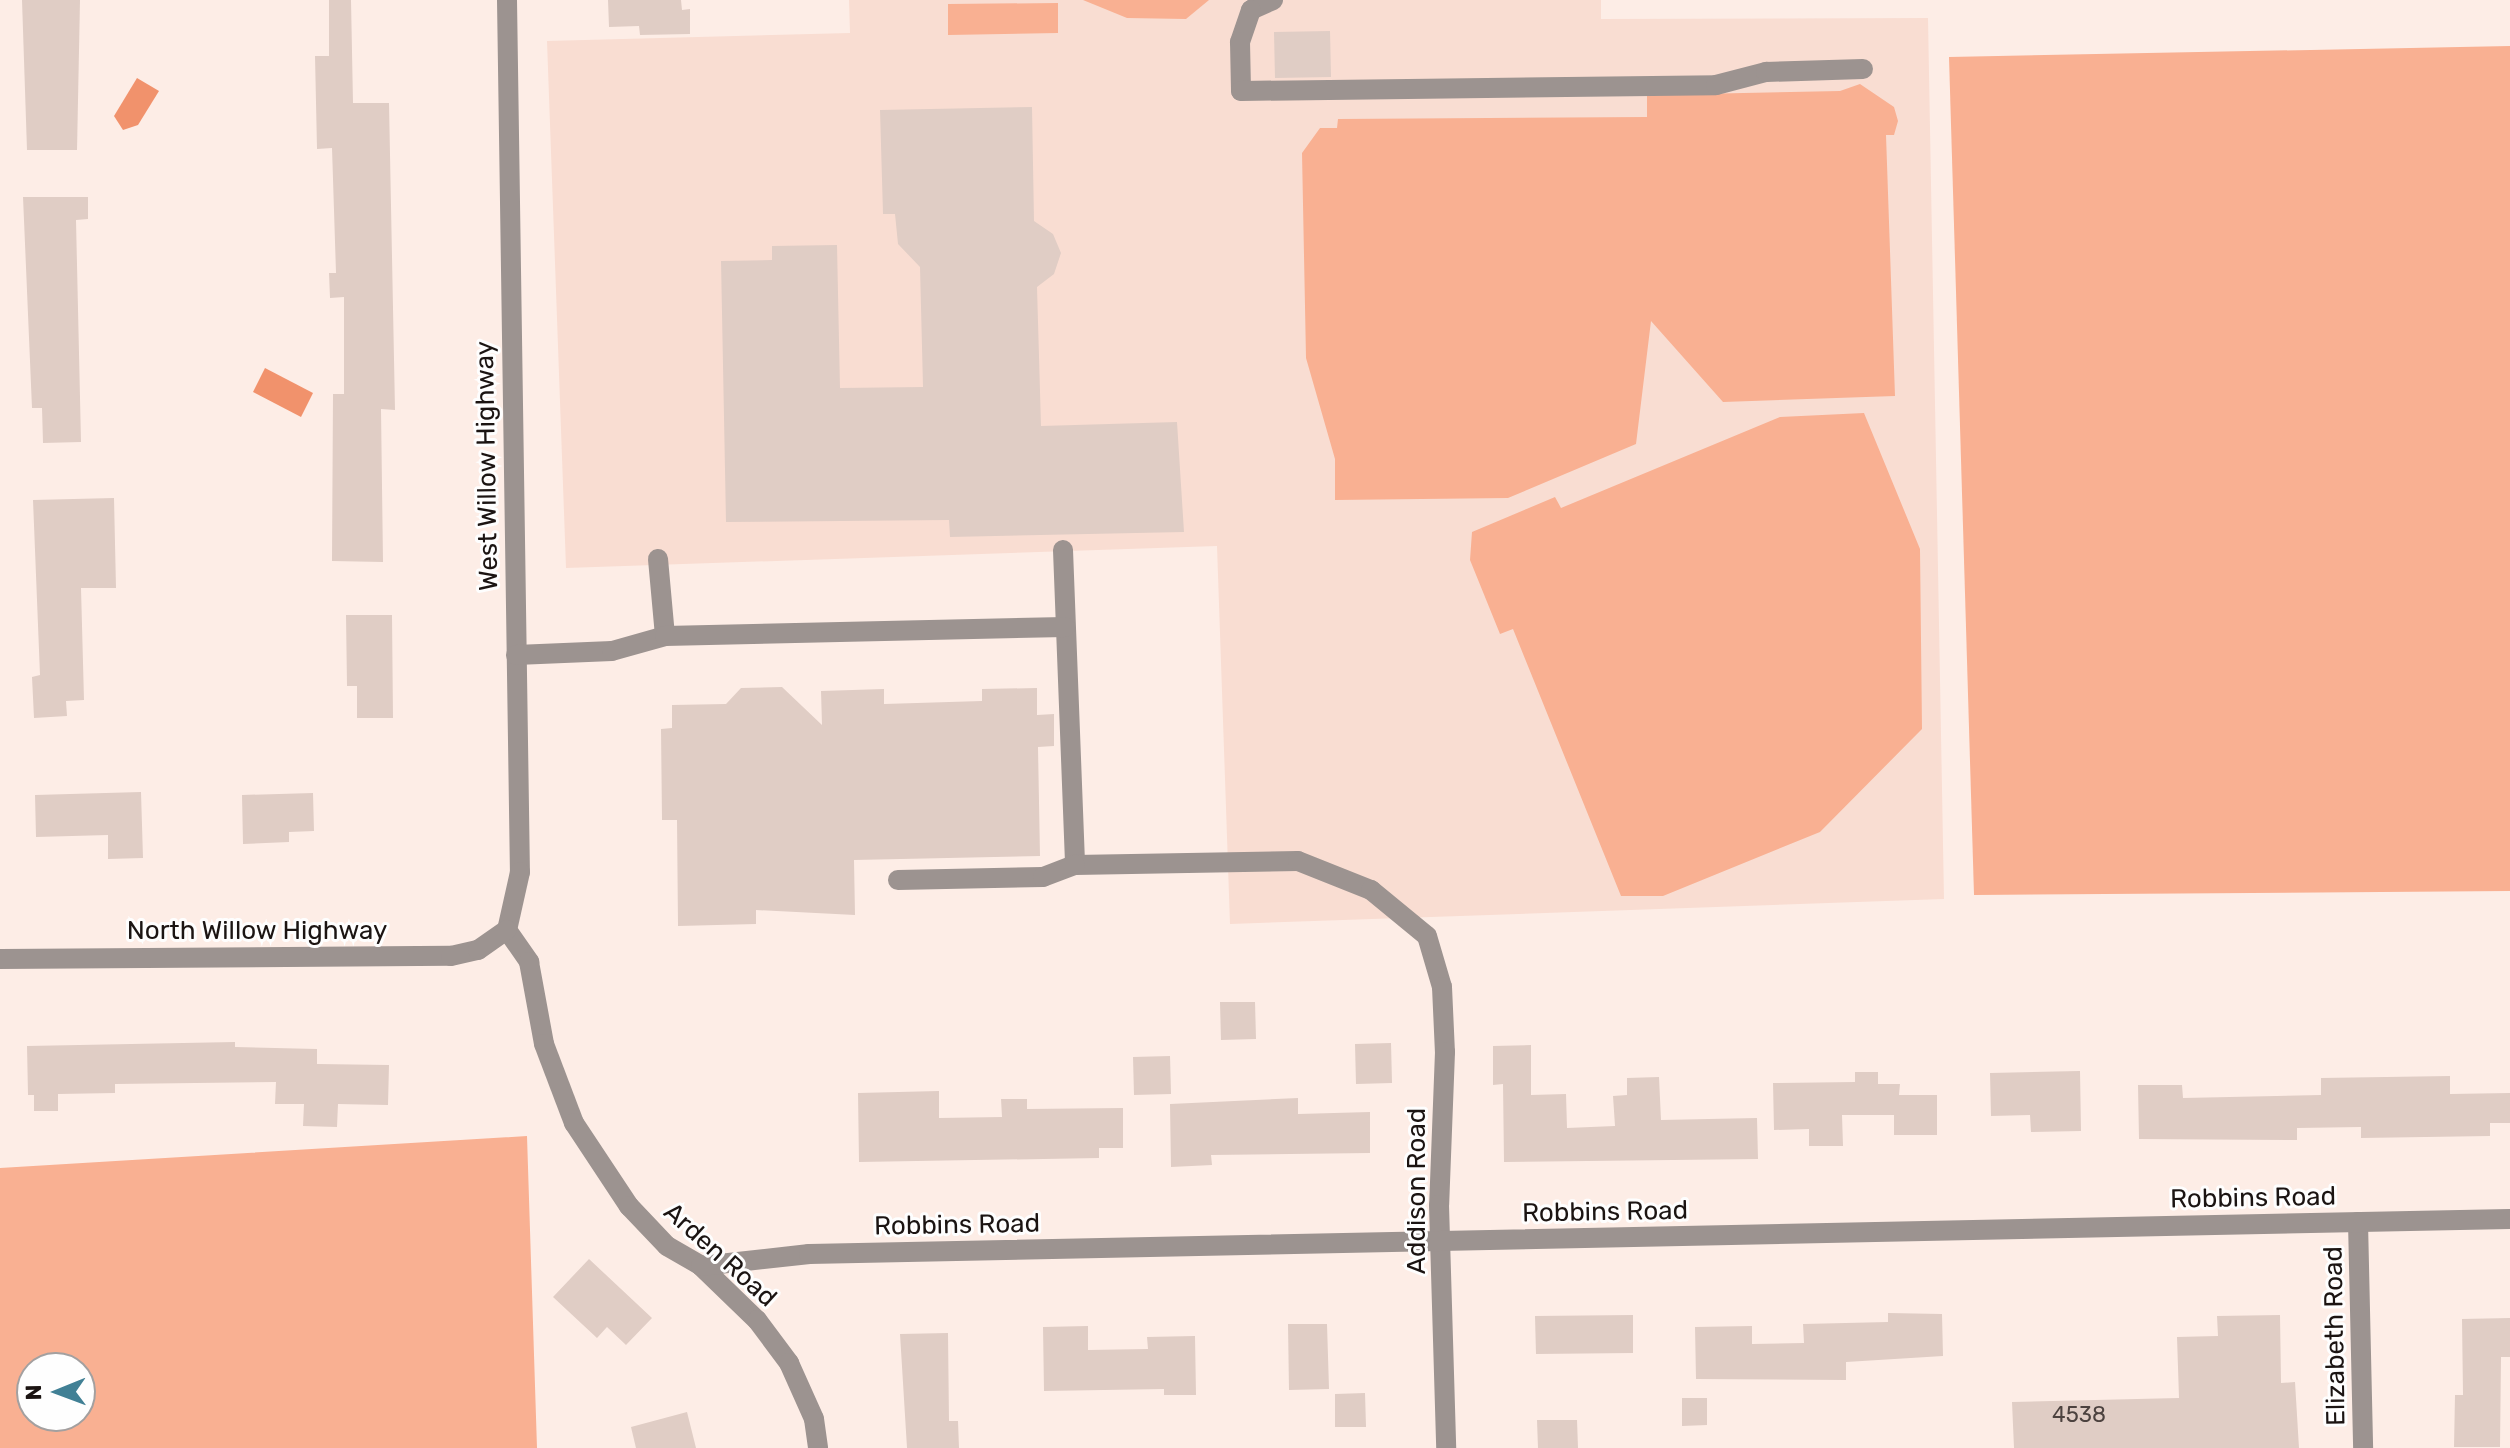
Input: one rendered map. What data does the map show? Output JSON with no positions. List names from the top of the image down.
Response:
{
  "streets": {
    "street": [
      "West Willow Highway",
      "North Willow Highway",
      "Addison Road",
      "Robbins Road",
      "Arden Road",
      "Elizabeth Road"
    ]
  },
  "crossings": [
    ["West Willow Highway", "North Willow Highway"],
    ["West Willow Highway", "Arden Road"],
    ["North Willow Highway", "Arden Road"],
    ["Addison Road", "Robbins Road"],
    ["Robbins Road", "Arden Road"],
    ["Robbins Road", "Elizabeth Road"]
  ],
  "house_numbers": ["4538"],
  "north": "left"
}
